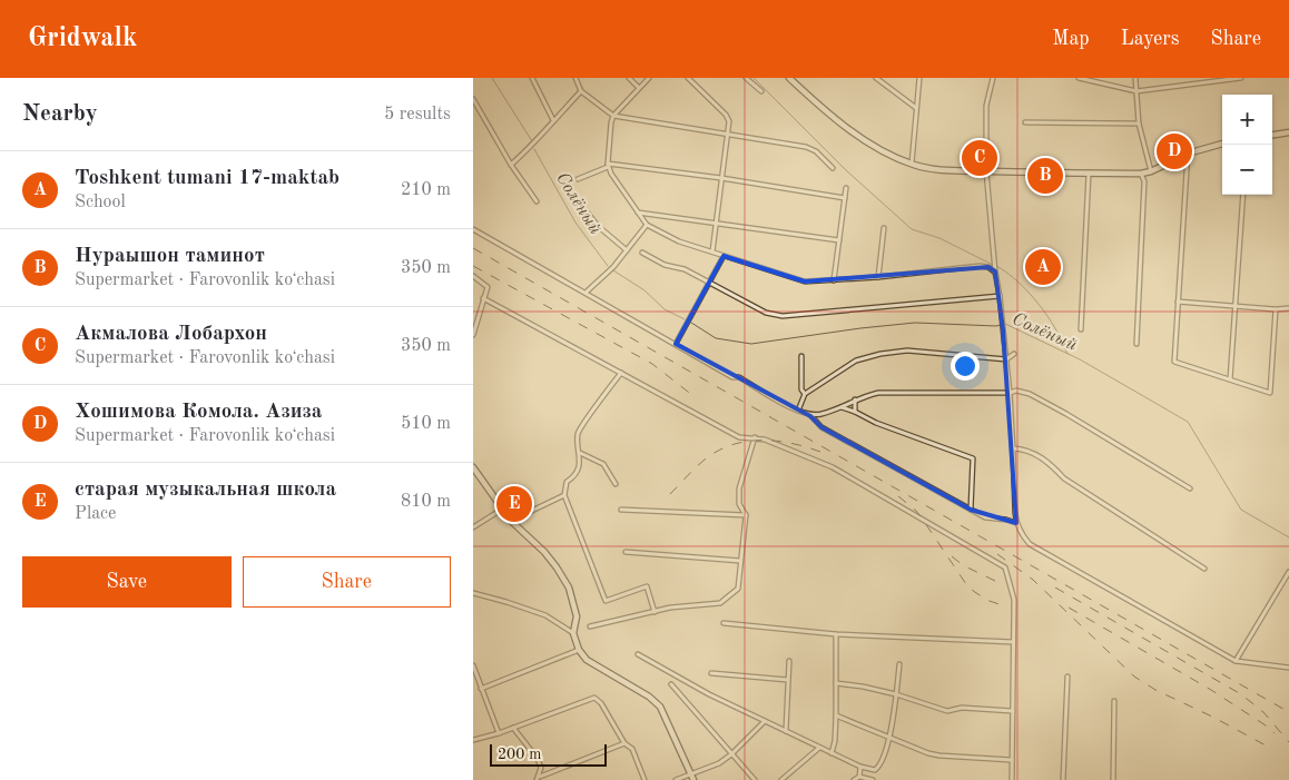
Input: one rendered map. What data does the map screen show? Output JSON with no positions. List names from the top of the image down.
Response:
{
  "water": ["Солёный"],
  "scale_bar": "200 m",
  "page": {
    "header": "Gridwalk",
    "nav": ["Map", "Layers", "Share"],
    "heading": ["Nearby", "5 results"],
    "map_buttons": ["+", "−"],
    "pins": [
      "D",
      "C",
      "B",
      "A",
      "E"
    ],
    "list": [
      {
        "mark": "A",
        "name": "Toshkent tumani 17-maktab",
        "note": "School",
        "value": "210 m"
      },
      {
        "mark": "B",
        "name": "Нураышон таминот",
        "note": "Supermarket · Farovonlik koʻchasi",
        "value": "350 m"
      },
      {
        "mark": "C",
        "name": "Акмалова Лобархон",
        "note": "Supermarket · Farovonlik koʻchasi",
        "value": "350 m"
      },
      {
        "mark": "D",
        "name": "Хошимова Комола. Азиза",
        "note": "Supermarket · Farovonlik koʻchasi",
        "value": "510 m"
      },
      {
        "mark": "E",
        "name": "старая музыкальная школа",
        "note": "Place",
        "value": "810 m"
      }
    ],
    "buttons": ["Save", "Share"],
    "scale": "200 m"
  }
}
